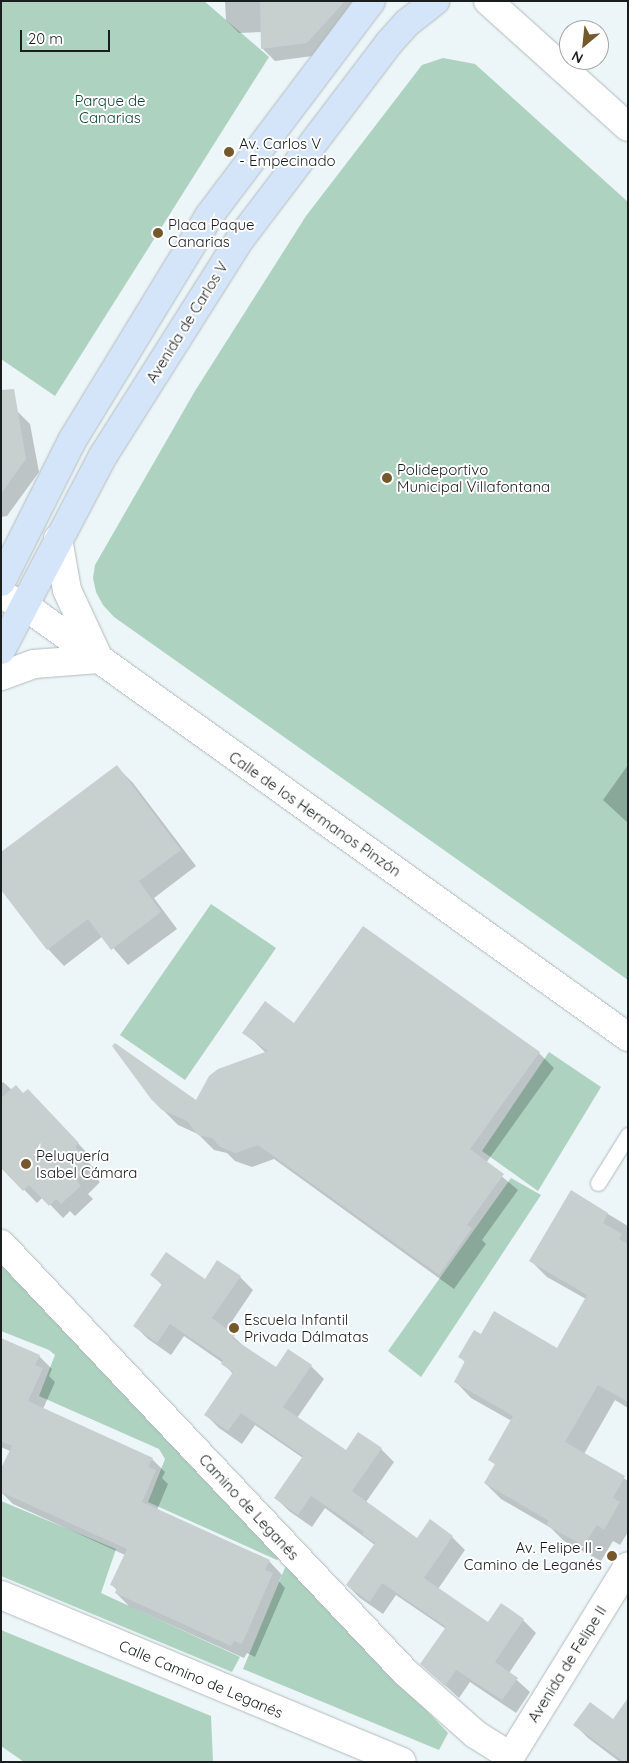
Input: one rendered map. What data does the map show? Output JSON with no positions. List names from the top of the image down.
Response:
{
  "streets": {
    "street": [
      "Avenida de Carlos V",
      "Calle de los Hermanos Pinzón",
      "Camino de Leganés",
      "Avenida de Felipe II",
      "Calle Camino de Leganés"
    ]
  },
  "crossings": [
    ["Avenida de Carlos V", "Calle de los Hermanos Pinzón"],
    ["Camino de Leganés", "Avenida de Felipe II"]
  ],
  "parks": ["Parque de Canarias"],
  "places": [
    "Av. Carlos V - Empecinado",
    "Placa Paque Canarias",
    "Polideportivo Municipal Villafontana",
    "Peluquería Isabel Cámara",
    "Escuela Infantil Privada Dálmatas",
    "Av. Felipe II - Camino de Leganés"
  ],
  "scale_bar": "20 m",
  "north": "bottom left"
}
